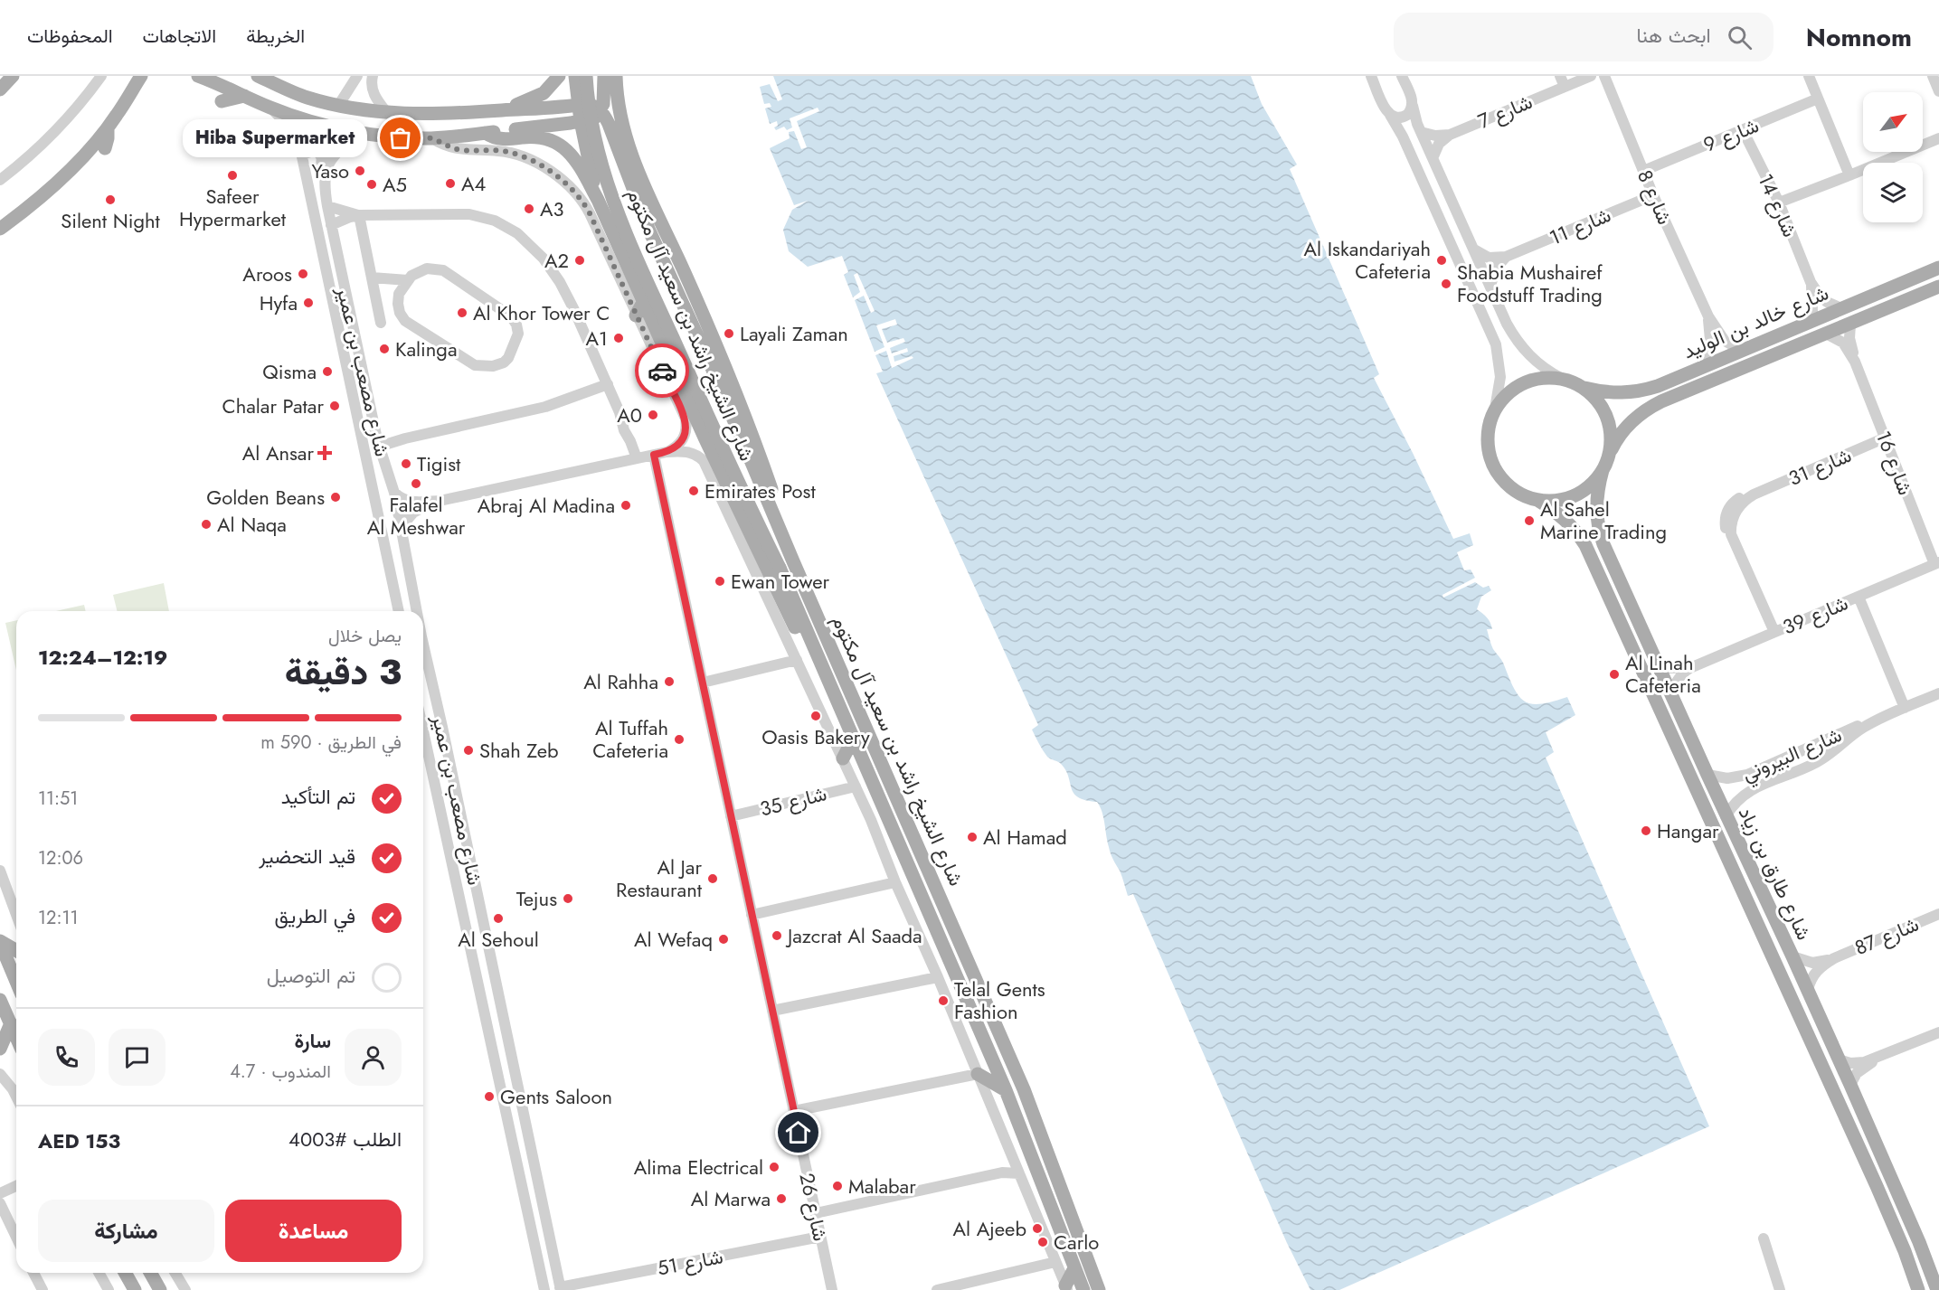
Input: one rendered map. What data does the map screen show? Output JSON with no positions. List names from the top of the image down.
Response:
{
  "streets": {
    "main road": ["شارع خالد بن الوليد", "شارع الشيخ راشد بن سعيد آل مكتوم", "شارع طارق بن زياد"],
    "street": [
      "شارع 7",
      "شارع 9",
      "شارع 8",
      "شارع 14",
      "شارع 11",
      "شارع مصعب بن عمير",
      "شارع 16",
      "شارع 31",
      "شارع 39",
      "شارع البيروني",
      "شارع 35",
      "شارع 87",
      "شارع 26",
      "شارع 51"
    ]
  },
  "crossings": [
    ["شارع 9", "شارع 8"],
    ["شارع 9", "شارع 14"],
    ["شارع 8", "شارع 11"],
    ["شارع 8", "شارع خالد بن الوليد"],
    ["شارع 14", "شارع خالد بن الوليد"],
    ["شارع خالد بن الوليد", "شارع 16"],
    ["شارع خالد بن الوليد", "شارع طارق بن زياد"],
    ["شارع مصعب بن عمير", "شارع 51"],
    ["شارع 16", "شارع 31"],
    ["شارع 16", "شارع 39"],
    ["شارع 31", "شارع 39"],
    ["شارع 39", "شارع طارق بن زياد"],
    ["شارع البيروني", "شارع طارق بن زياد"],
    ["شارع 35", "شارع 26"],
    ["شارع طارق بن زياد", "شارع 87"],
    ["شارع 26", "شارع 51"]
  ],
  "places": {
    "other": [
      "Hiba Supermarket",
      "Yaso",
      "Safeer Hypermarket",
      "A4",
      "A5",
      "Silent Night",
      "A3",
      "A2",
      "Al Iskandariyah Cafeteria",
      "Aroos",
      "Shabia Mushairef Foodstuff Trading",
      "Hyfa",
      "Al Khor Tower C",
      "Layali Zaman",
      "A1",
      "Kalinga",
      "Qisma",
      "Chalar Patar",
      "A0",
      "Tigist",
      "Falafel Al Meshwar",
      "Emirates Post",
      "Golden Beans",
      "Abraj Al Madina",
      "Al Sahel Marine Trading",
      "Al Naqa",
      "Ewan Tower",
      "Al Linah Cafeteria",
      "Al Rahha",
      "Oasis Bakery",
      "Al Tuffah Cafeteria",
      "Shah Zeb",
      "Hangar",
      "Al Hamad",
      "Al Jar Restaurant",
      "Tejus",
      "Al Sehoul",
      "Jazcrat Al Saada",
      "Al Wefaq",
      "Telal Gents Fashion",
      "Gents Saloon",
      "Alima Electrical",
      "Malabar",
      "Al Marwa",
      "Al Ajeeb",
      "Carlo"
    ],
    "health": ["Al Ansar"]
  },
  "north": "top right",
  "page": {
    "header": "Nomnom",
    "search": "ابحث هنا",
    "nav": ["الخريطة", "الاتجاهات", "المحفوظات"],
    "bubble": "Hiba Supermarket",
    "heading": ["3 دقيقة", "يصل خلال", "12:19–12:24"],
    "panel": [
      "سارة",
      "المندوب · 4.7",
      "الطلب #4003",
      "AED 153"
    ],
    "bar": "في الطريق · 590 m",
    "list": [
      ["تم التأكيد", "11:51"],
      ["قيد التحضير", "12:06"],
      ["في الطريق", "12:11"],
      "تم التوصيل"
    ],
    "buttons": ["مساعدة", "مشاركة"]
  }
}
